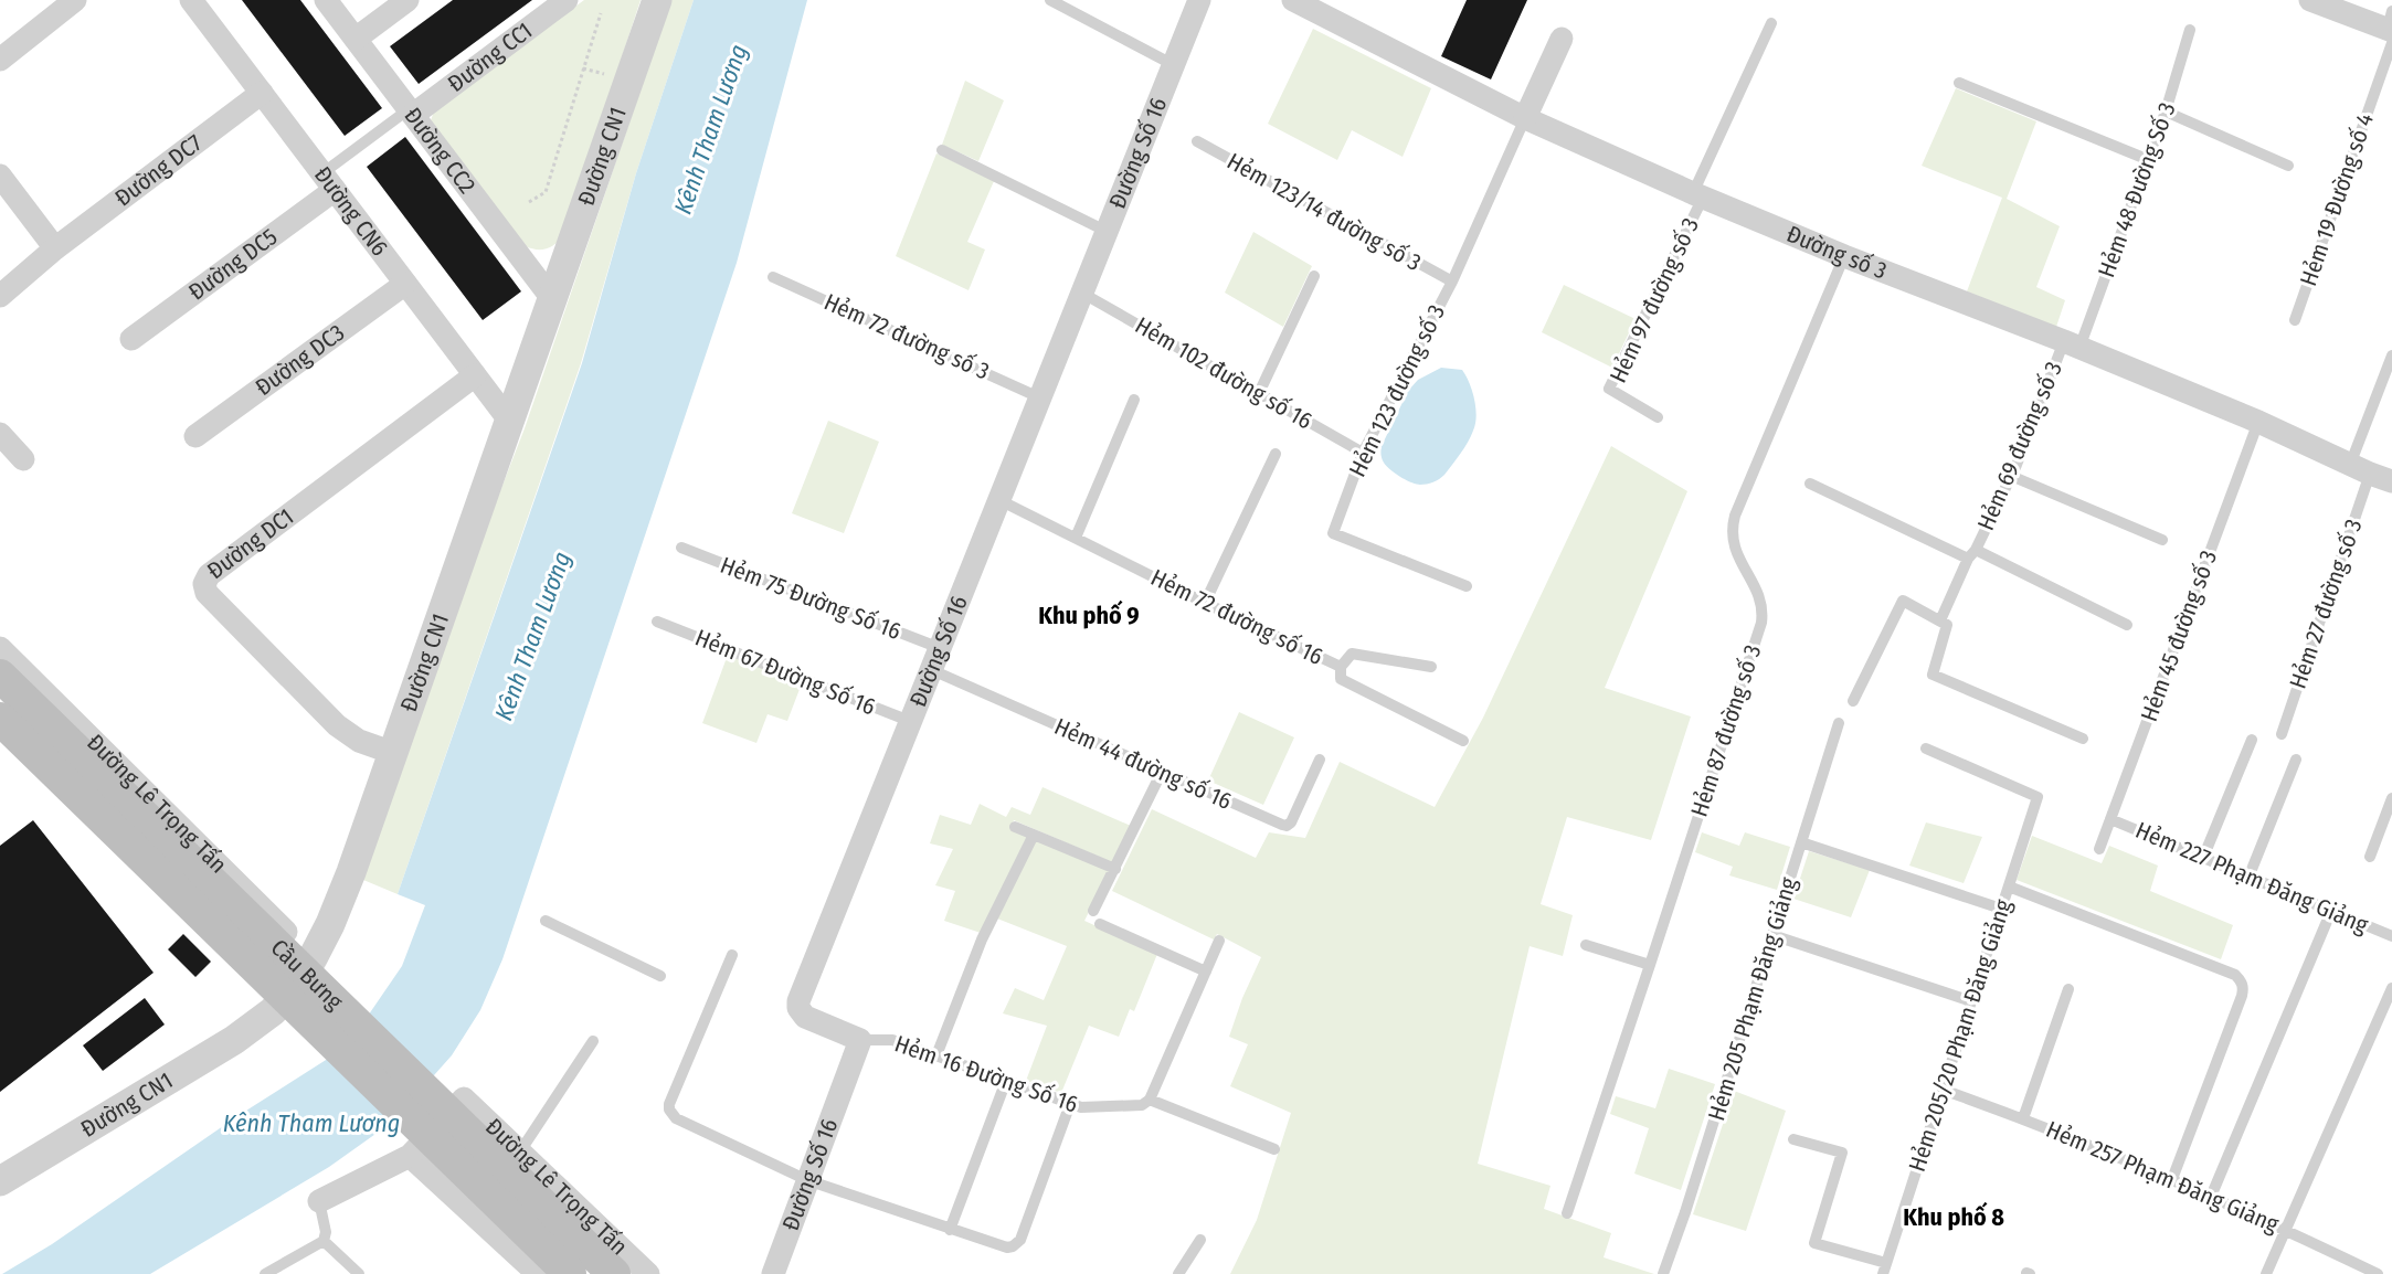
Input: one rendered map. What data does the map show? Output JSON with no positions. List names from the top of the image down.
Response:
{
  "streets": {
    "main road": ["Cầu Bưng"],
    "street": [
      "Đường CC1",
      "Đường CC2",
      "Đường Số 16",
      "Đường CN1",
      "Đường DC7",
      "Đường CN6",
      "Đường số 3",
      "Đường DC5",
      "Đường DC3",
      "Đường DC1",
      "Đường Lê Trọng Tấn"
    ],
    "lane": [
      "Hẻm 48 Đường Số 3",
      "Hẻm 19 Đường số 4",
      "Hẻm 123/14 đường số 3",
      "Hẻm 97 đường số 3",
      "Hẻm 72 đường số 3",
      "Hẻm 102 đường số 16",
      "Hẻm 123 đường số 3",
      "Hẻm 69 đường số 3",
      "Hẻm 75 Đường Số 16",
      "Hẻm 27 đường số 3",
      "Hẻm 72 đường số 16",
      "Hẻm 45 đường số 3",
      "Hẻm 67 Đường Số 16",
      "Hẻm 87 đường số 3",
      "Hẻm 44 đường số 16",
      "Hẻm 227 Phạm Đăng Giảng",
      "Hẻm 205 Phạm Đăng Giảng",
      "Hẻm 205/20 Phạm Đăng Giảng",
      "Hẻm 16 Đường Số 16",
      "Hẻm 257 Phạm Đăng Giảng"
    ]
  },
  "crossings": [
    ["Đường CC1", "Đường CC2"],
    ["Đường CC2", "Đường CN1"],
    ["Đường Số 16", "Hẻm 72 đường số 3"],
    ["Đường Số 16", "Hẻm 102 đường số 16"],
    ["Đường Số 16", "Hẻm 75 Đường Số 16"],
    ["Đường Số 16", "Hẻm 72 đường số 16"],
    ["Đường Số 16", "Hẻm 67 Đường Số 16"],
    ["Đường Số 16", "Hẻm 44 đường số 16"],
    ["Đường Số 16", "Hẻm 16 Đường Số 16"],
    ["Đường CN1", "Đường CN6"],
    ["Đường CN1", "Đường DC1"],
    ["Đường CN1", "Đường Lê Trọng Tấn"],
    ["Đường DC7", "Đường CN6"],
    ["Hẻm 48 Đường Số 3", "Đường số 3"],
    ["Hẻm 48 Đường Số 3", "Hẻm 69 đường số 3"],
    ["Đường CN6", "Đường DC5"],
    ["Đường CN6", "Đường DC3"],
    ["Đường CN6", "Đường DC1"],
    ["Hẻm 123/14 đường số 3", "Hẻm 123 đường số 3"],
    ["Đường số 3", "Hẻm 97 đường số 3"],
    ["Đường số 3", "Hẻm 123 đường số 3"],
    ["Đường số 3", "Hẻm 69 đường số 3"],
    ["Đường số 3", "Hẻm 27 đường số 3"],
    ["Đường số 3", "Hẻm 45 đường số 3"],
    ["Đường số 3", "Hẻm 87 đường số 3"],
    ["Hẻm 102 đường số 16", "Hẻm 123 đường số 3"],
    ["Hẻm 45 đường số 3", "Hẻm 227 Phạm Đăng Giảng"],
    ["Hẻm 205/20 Phạm Đăng Giảng", "Hẻm 257 Phạm Đăng Giảng"]
  ],
  "districts": ["Khu phố 9", "Khu phố 8"],
  "water": ["Kênh Tham Lương"]
}
